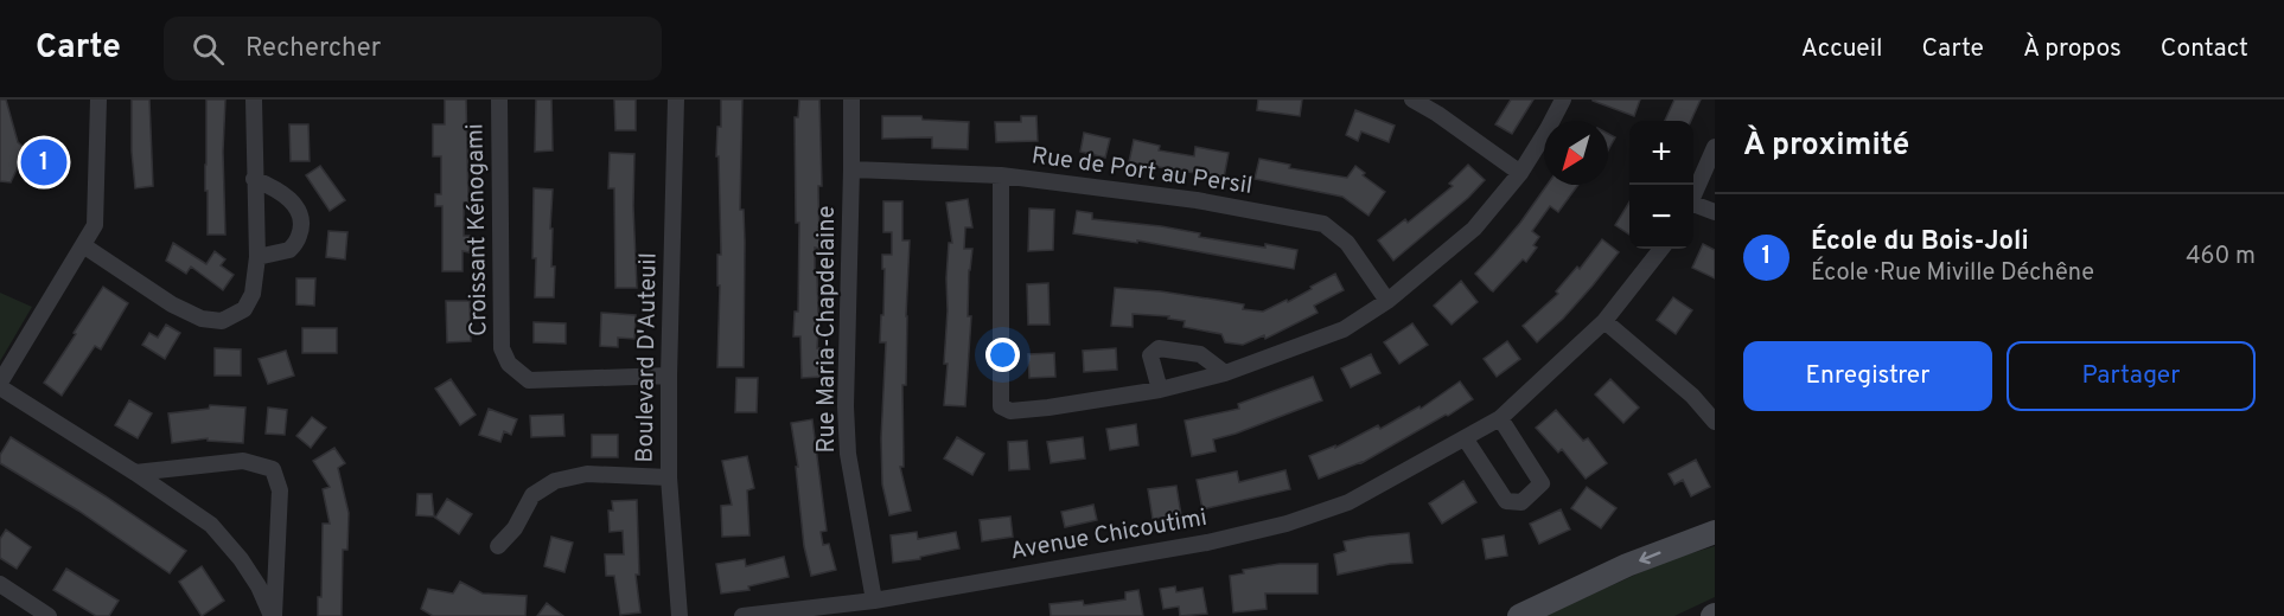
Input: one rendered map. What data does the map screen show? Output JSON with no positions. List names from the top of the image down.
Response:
{
  "streets": {
    "street": [
      "Rue de Port au Persil",
      "Croissant Kénogami",
      "Rue Maria-Chapdelaine",
      "Boulevard D'Auteuil",
      "Avenue Chicoutimi"
    ]
  },
  "crossings": [
    ["Rue de Port au Persil", "Rue Maria-Chapdelaine"],
    ["Croissant Kénogami", "Boulevard D'Auteuil"],
    ["Rue Maria-Chapdelaine", "Avenue Chicoutimi"]
  ],
  "north": "bottom left",
  "page": {
    "header": "Carte",
    "search": "Rechercher",
    "nav": [
      "Accueil",
      "Carte",
      "À propos",
      "Contact"
    ],
    "heading": "À proximité",
    "map_buttons": ["+", "−"],
    "pins": "1",
    "list": [
      {
        "mark": "1",
        "name": "École du Bois-Joli",
        "note": "École · Rue Miville Déchêne",
        "value": "460 m"
      }
    ],
    "buttons": ["Enregistrer", "Partager"]
  }
}
